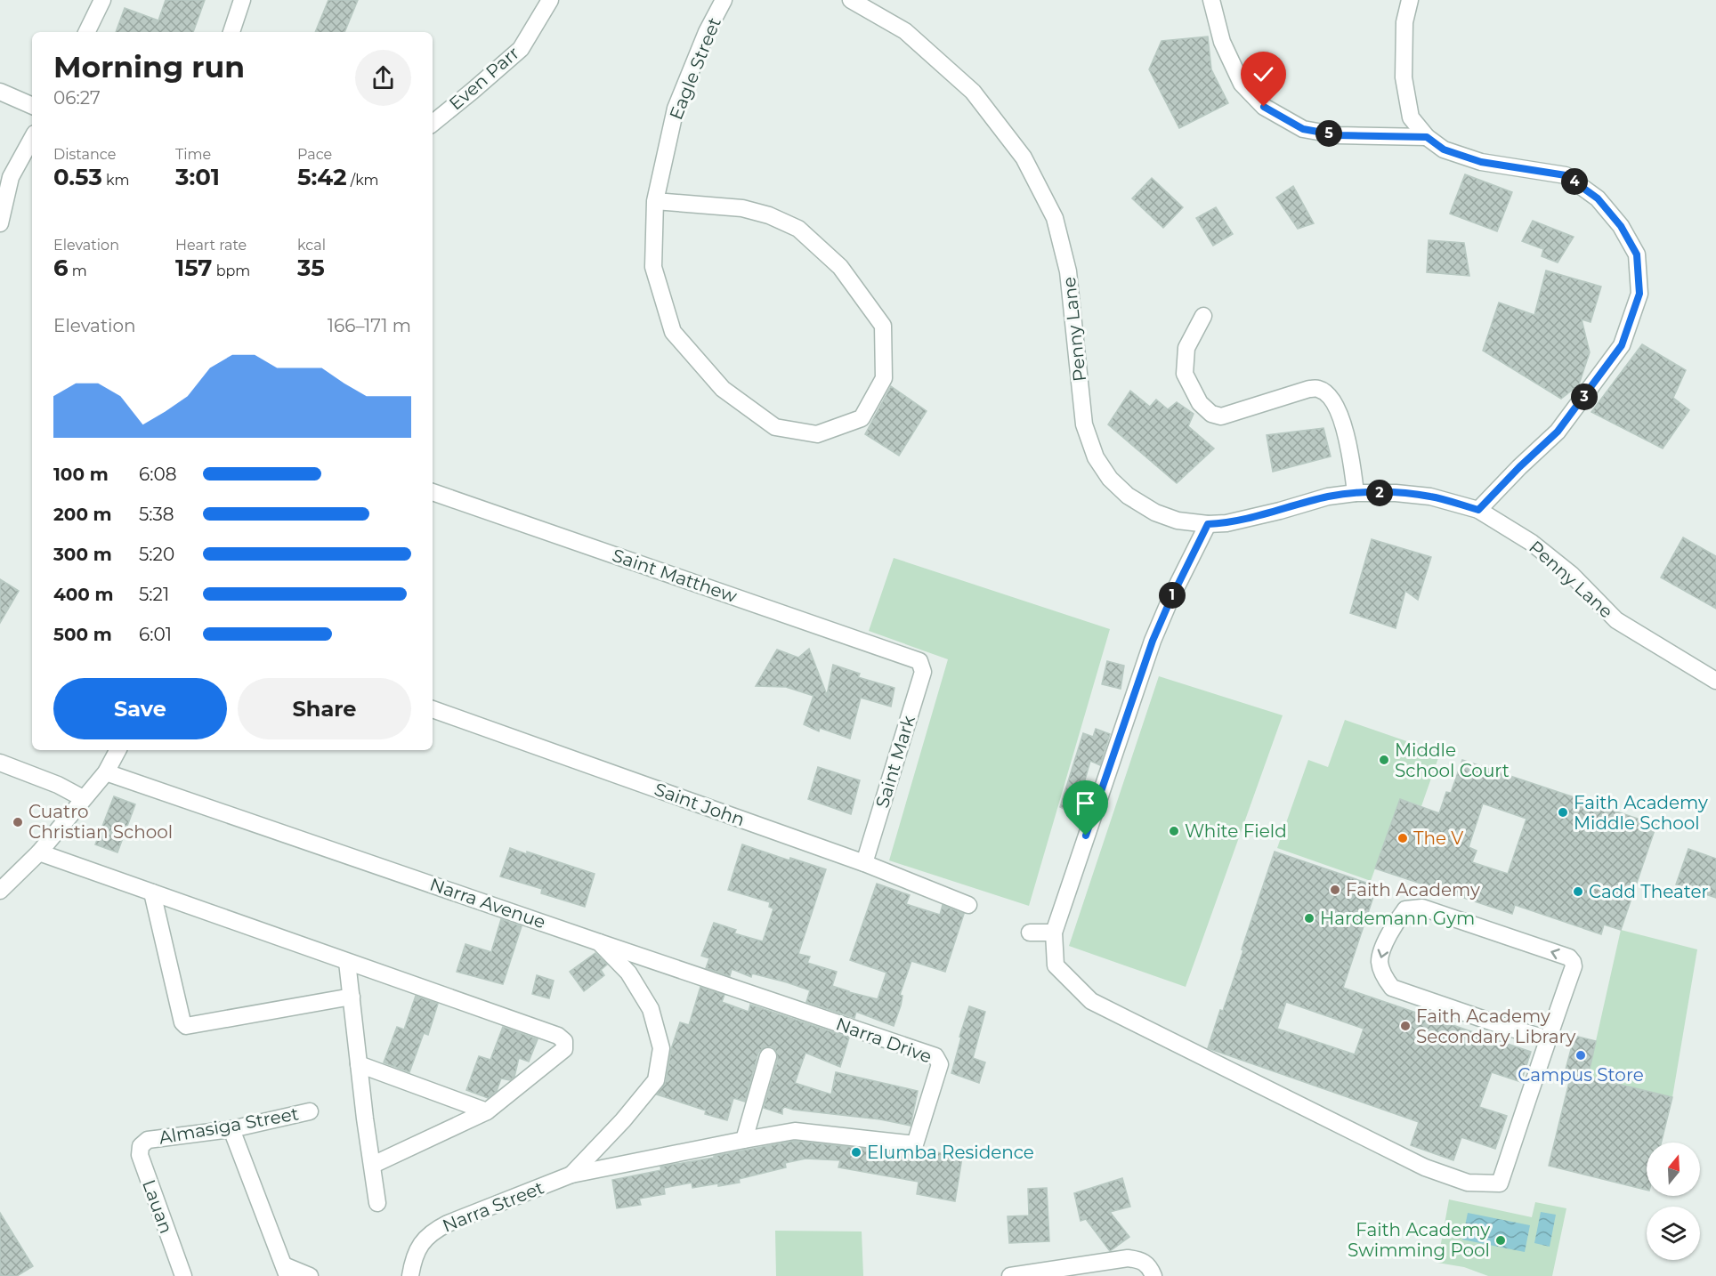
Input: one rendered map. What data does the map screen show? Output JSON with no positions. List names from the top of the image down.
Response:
{
  "streets": {
    "street": [
      "Eagle Street",
      "Even Parr",
      "Penny Lane",
      "Saint Matthew",
      "Saint Mark",
      "Saint John",
      "Narra Avenue",
      "Narra Drive",
      "Almasiga Street",
      "Lauan",
      "Narra Street"
    ]
  },
  "crossings": [
    ["Saint Matthew", "Saint Mark"],
    ["Saint Mark", "Saint John"],
    ["Narra Avenue", "Narra Drive"],
    ["Narra Avenue", "Narra Street"],
    ["Narra Drive", "Narra Street"],
    ["Almasiga Street", "Lauan"]
  ],
  "places": [
    "Middle School Court",
    "Faith Academy Middle School",
    "Cuatro Christian School",
    "White Field",
    "The V",
    "Faith Academy",
    "Cadd Theater",
    "Hardemann Gym",
    "Faith Academy Secondary Library",
    "Campus Store",
    "Elumba Residence",
    "Faith Academy Swimming Pool"
  ],
  "north": "top",
  "page": {
    "heading": ["Morning run", "06:27"],
    "pins": [
      "5",
      "4",
      "3",
      "2",
      "1"
    ],
    "stats": [
      ["Distance", "0.53 km"],
      ["Time", "3:01"],
      ["Pace", "5:42 /km"],
      ["Elevation", "6 m"],
      ["Heart rate", "157 bpm"],
      ["kcal", "35"]
    ],
    "chart": ["Elevation", "166–171 m"],
    "list": [
      {
        "name": "100 m",
        "note": "6:08"
      },
      {
        "name": "200 m",
        "note": "5:38"
      },
      {
        "name": "300 m",
        "note": "5:20"
      },
      {
        "name": "400 m",
        "note": "5:21"
      },
      {
        "name": "500 m",
        "note": "6:01"
      }
    ],
    "buttons": ["Save", "Share"]
  }
}
